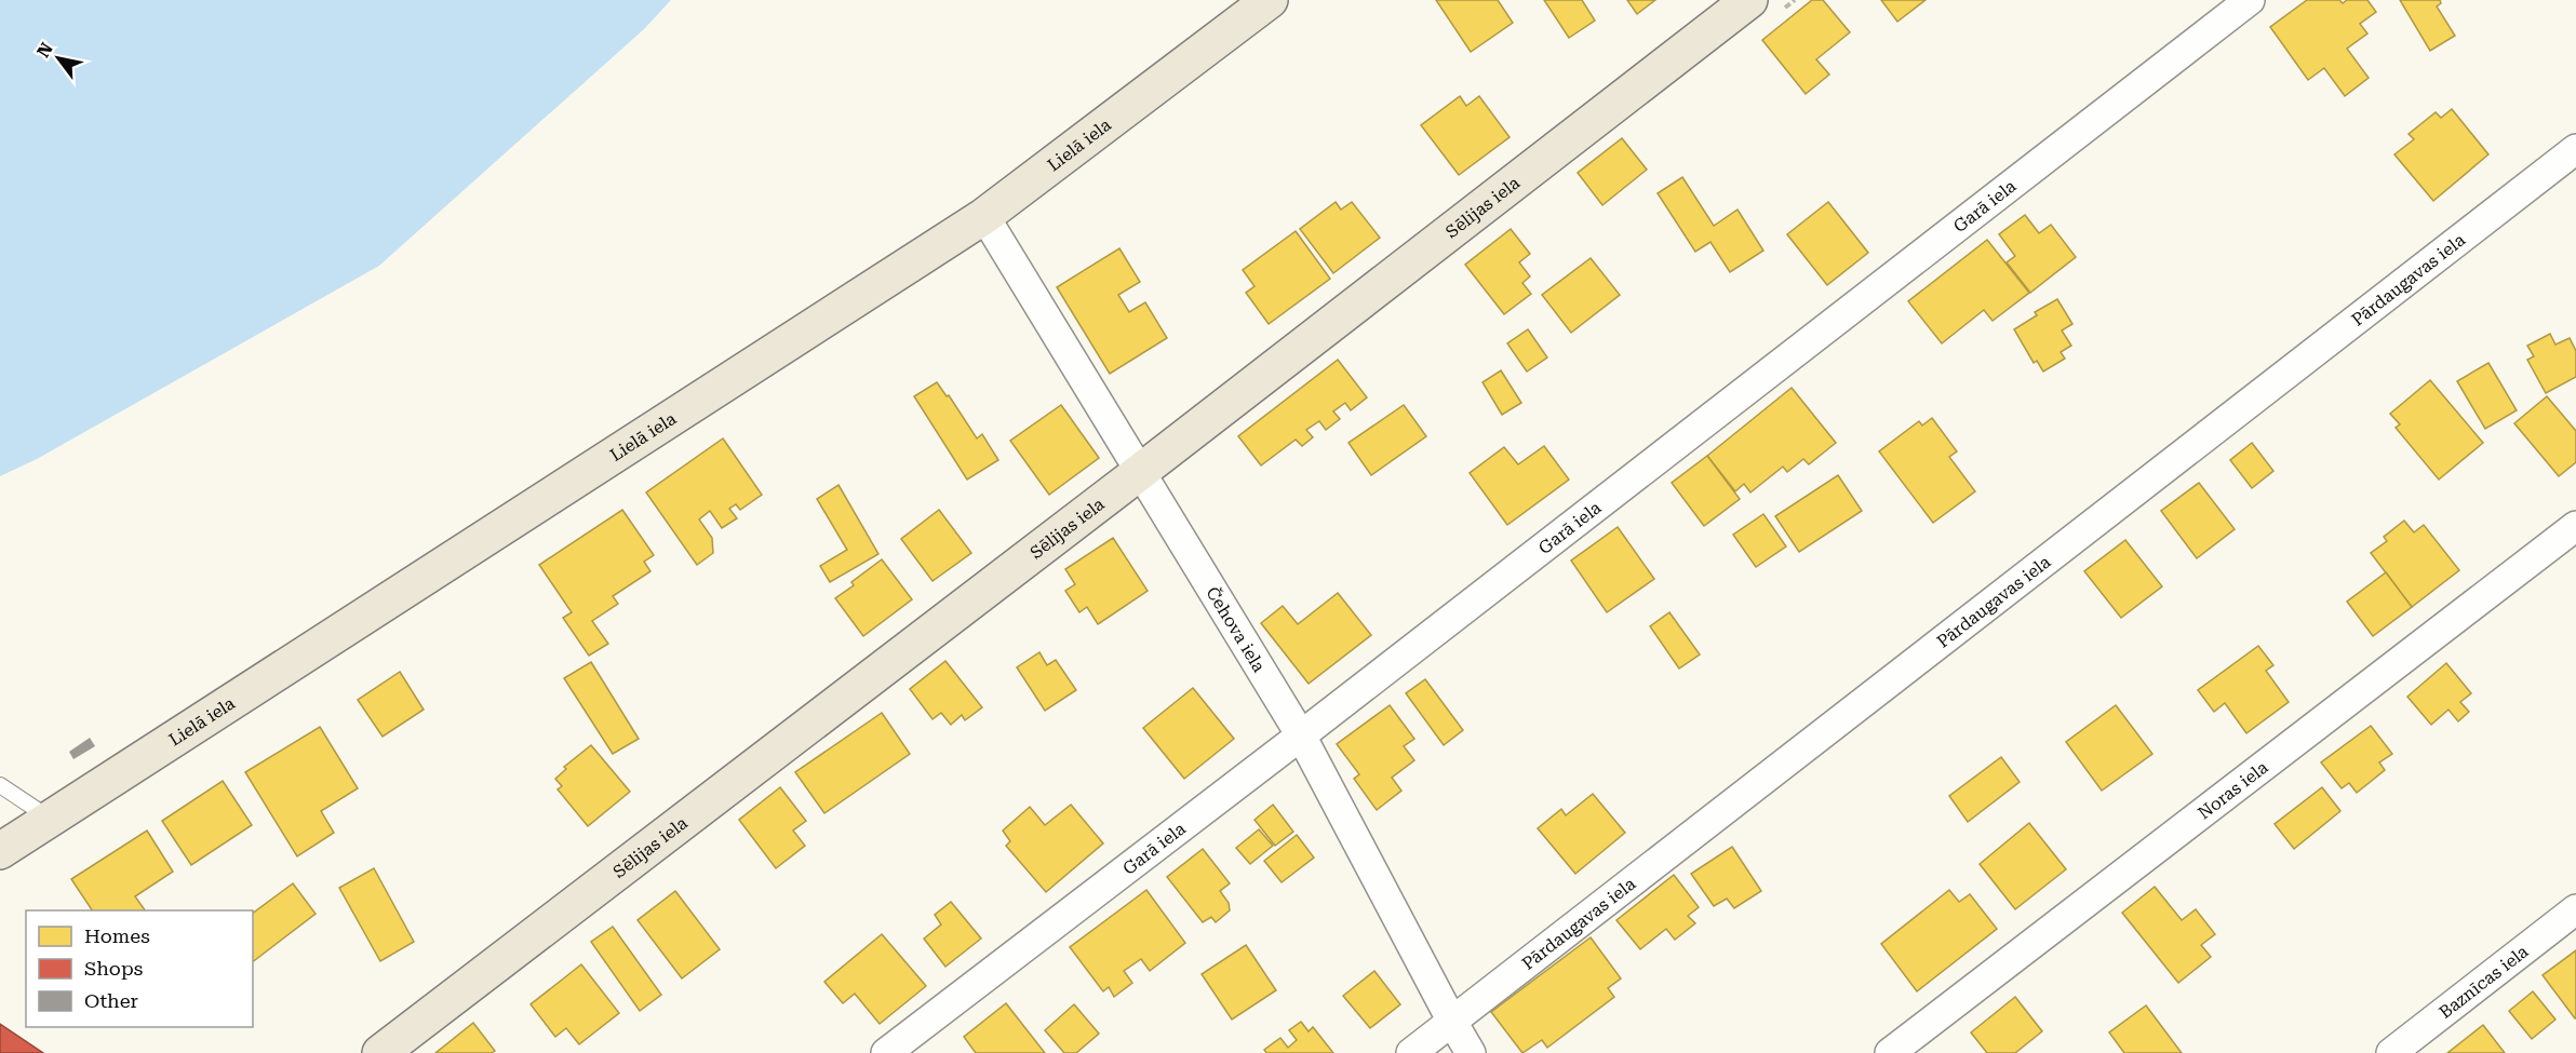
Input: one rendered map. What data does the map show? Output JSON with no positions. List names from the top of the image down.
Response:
{
  "streets": {
    "main road": ["Lielā iela", "Sēlijas iela"],
    "street": [
      "Garā iela",
      "Pārdaugavas iela",
      "Čehova iela",
      "Noras iela",
      "Baznīcas iela"
    ]
  },
  "crossings": [
    ["Lielā iela", "Čehova iela"],
    ["Garā iela", "Čehova iela"],
    ["Sēlijas iela", "Čehova iela"],
    ["Pārdaugavas iela", "Čehova iela"]
  ],
  "legend": ["Homes", "Shops", "Other"],
  "north": "top left"
}
